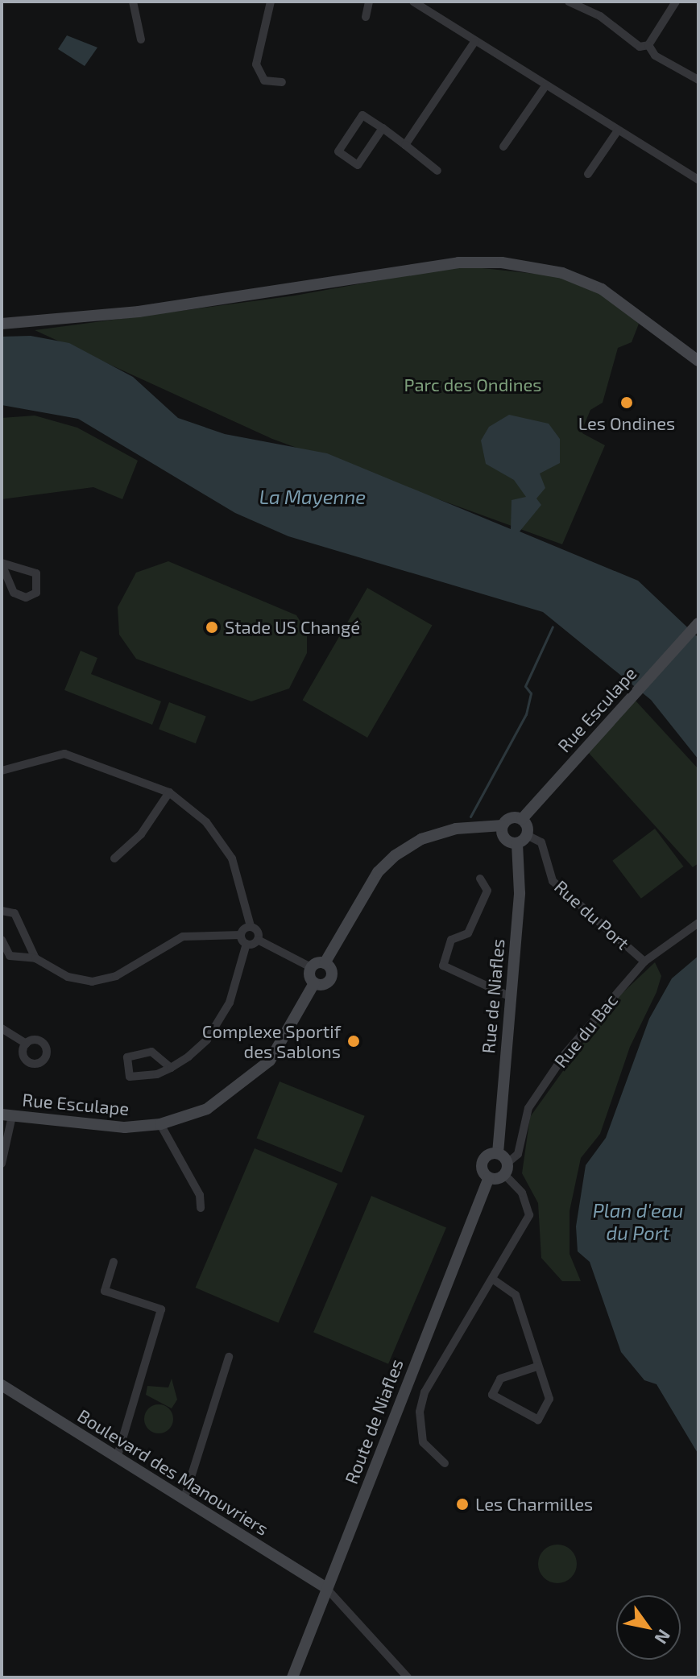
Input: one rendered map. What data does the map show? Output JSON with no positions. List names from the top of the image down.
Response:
{
  "streets": {
    "street": [
      "Rue Esculape",
      "Rue du Port",
      "Rue de Niafles",
      "Rue du Bac",
      "Route de Niafles",
      "Boulevard des Manouvriers"
    ]
  },
  "crossings": [
    ["Rue Esculape", "Rue du Port"],
    ["Rue Esculape", "Rue de Niafles"],
    ["Rue du Port", "Rue de Niafles"],
    ["Rue du Port", "Rue du Bac"],
    ["Rue de Niafles", "Route de Niafles"],
    ["Route de Niafles", "Boulevard des Manouvriers"]
  ],
  "water": ["La Mayenne", "Plan d'eau du Port"],
  "parks": ["Parc des Ondines"],
  "places": [
    "Les Ondines",
    "Stade US Changé",
    "Complexe Sportif des Sablons",
    "Les Charmilles"
  ],
  "north": "bottom right"
}
